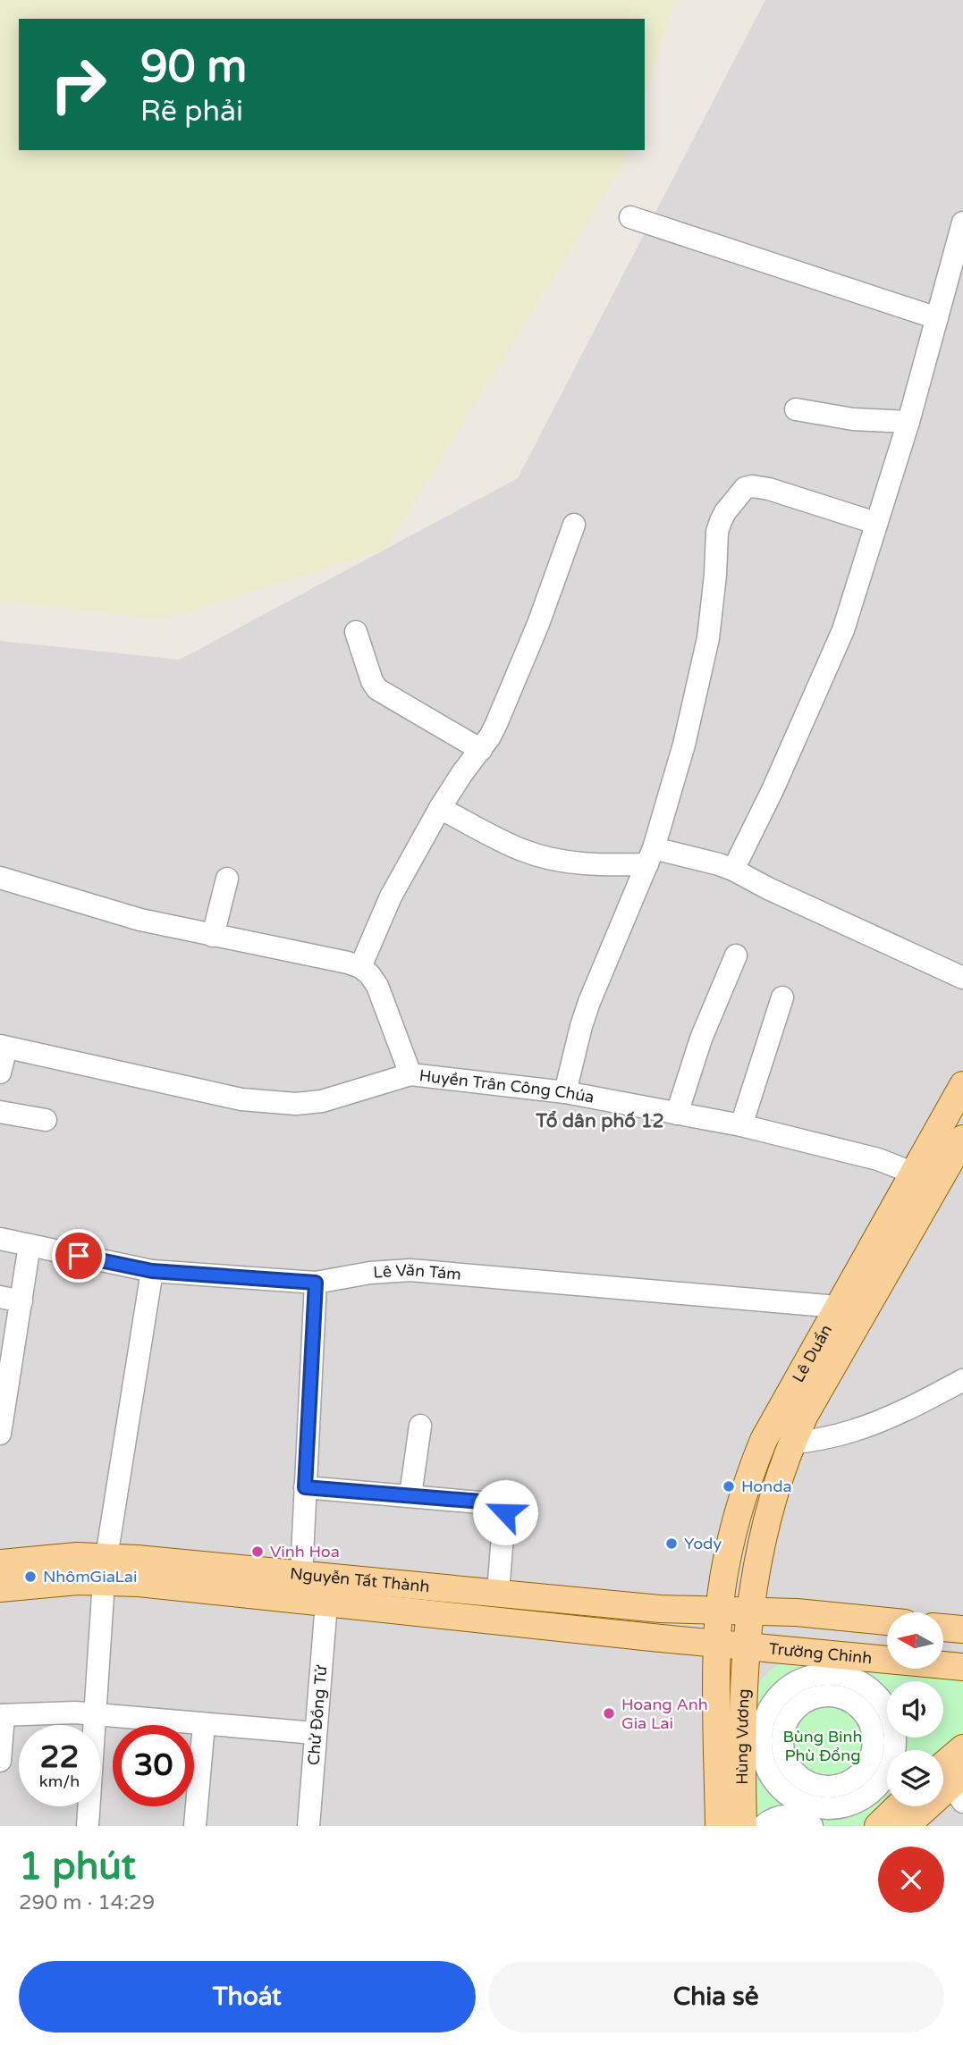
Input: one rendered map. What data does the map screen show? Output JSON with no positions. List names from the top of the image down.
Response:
{
  "streets": {
    "main road": [
      "Lê Duẩn",
      "Nguyễn Tất Thành",
      "Trường Chinh",
      "Hùng Vương"
    ],
    "street": ["Huyền Trân Công Chúa", "Lê Văn Tám", "Chử Đồng Tử"]
  },
  "crossings": [
    ["Huyền Trân Công Chúa", "Lê Duẩn"],
    ["Lê Văn Tám", "Lê Duẩn"],
    ["Lê Duẩn", "Nguyễn Tất Thành"],
    ["Lê Duẩn", "Trường Chinh"],
    ["Lê Duẩn", "Hùng Vương"],
    ["Nguyễn Tất Thành", "Trường Chinh"],
    ["Nguyễn Tất Thành", "Chử Đồng Tử"],
    ["Nguyễn Tất Thành", "Hùng Vương"],
    ["Trường Chinh", "Hùng Vương"]
  ],
  "districts": ["Tổ dân phố 12"],
  "parks": ["Bùng Binh Phù Đổng"],
  "places": [
    "Honda",
    "Yody",
    "Vinh Hoa",
    "NhômGiaLai",
    "Hoang Anh Gia Lai"
  ],
  "north": "left",
  "page": {
    "turn": ["90 m", "Rẽ phải"],
    "speed": "22 km/h",
    "limit": "30",
    "heading": ["1 phút", "290 m · 14:29"],
    "buttons": ["Thoát", "Chia sẻ"]
  }
}
